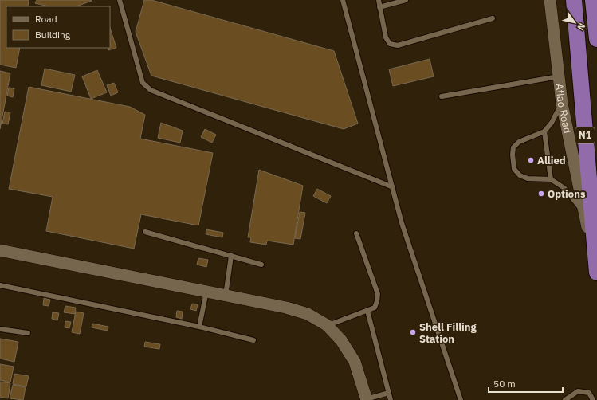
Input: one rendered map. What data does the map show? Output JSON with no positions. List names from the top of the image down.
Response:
{
  "streets": {
    "highway": ["Aflao Road", "N1"]
  },
  "places": ["Allied", "Options", "Shell Filling Station"],
  "legend": ["Road", "Building"],
  "scale_bar": "50 m",
  "north": "bottom right"
}
